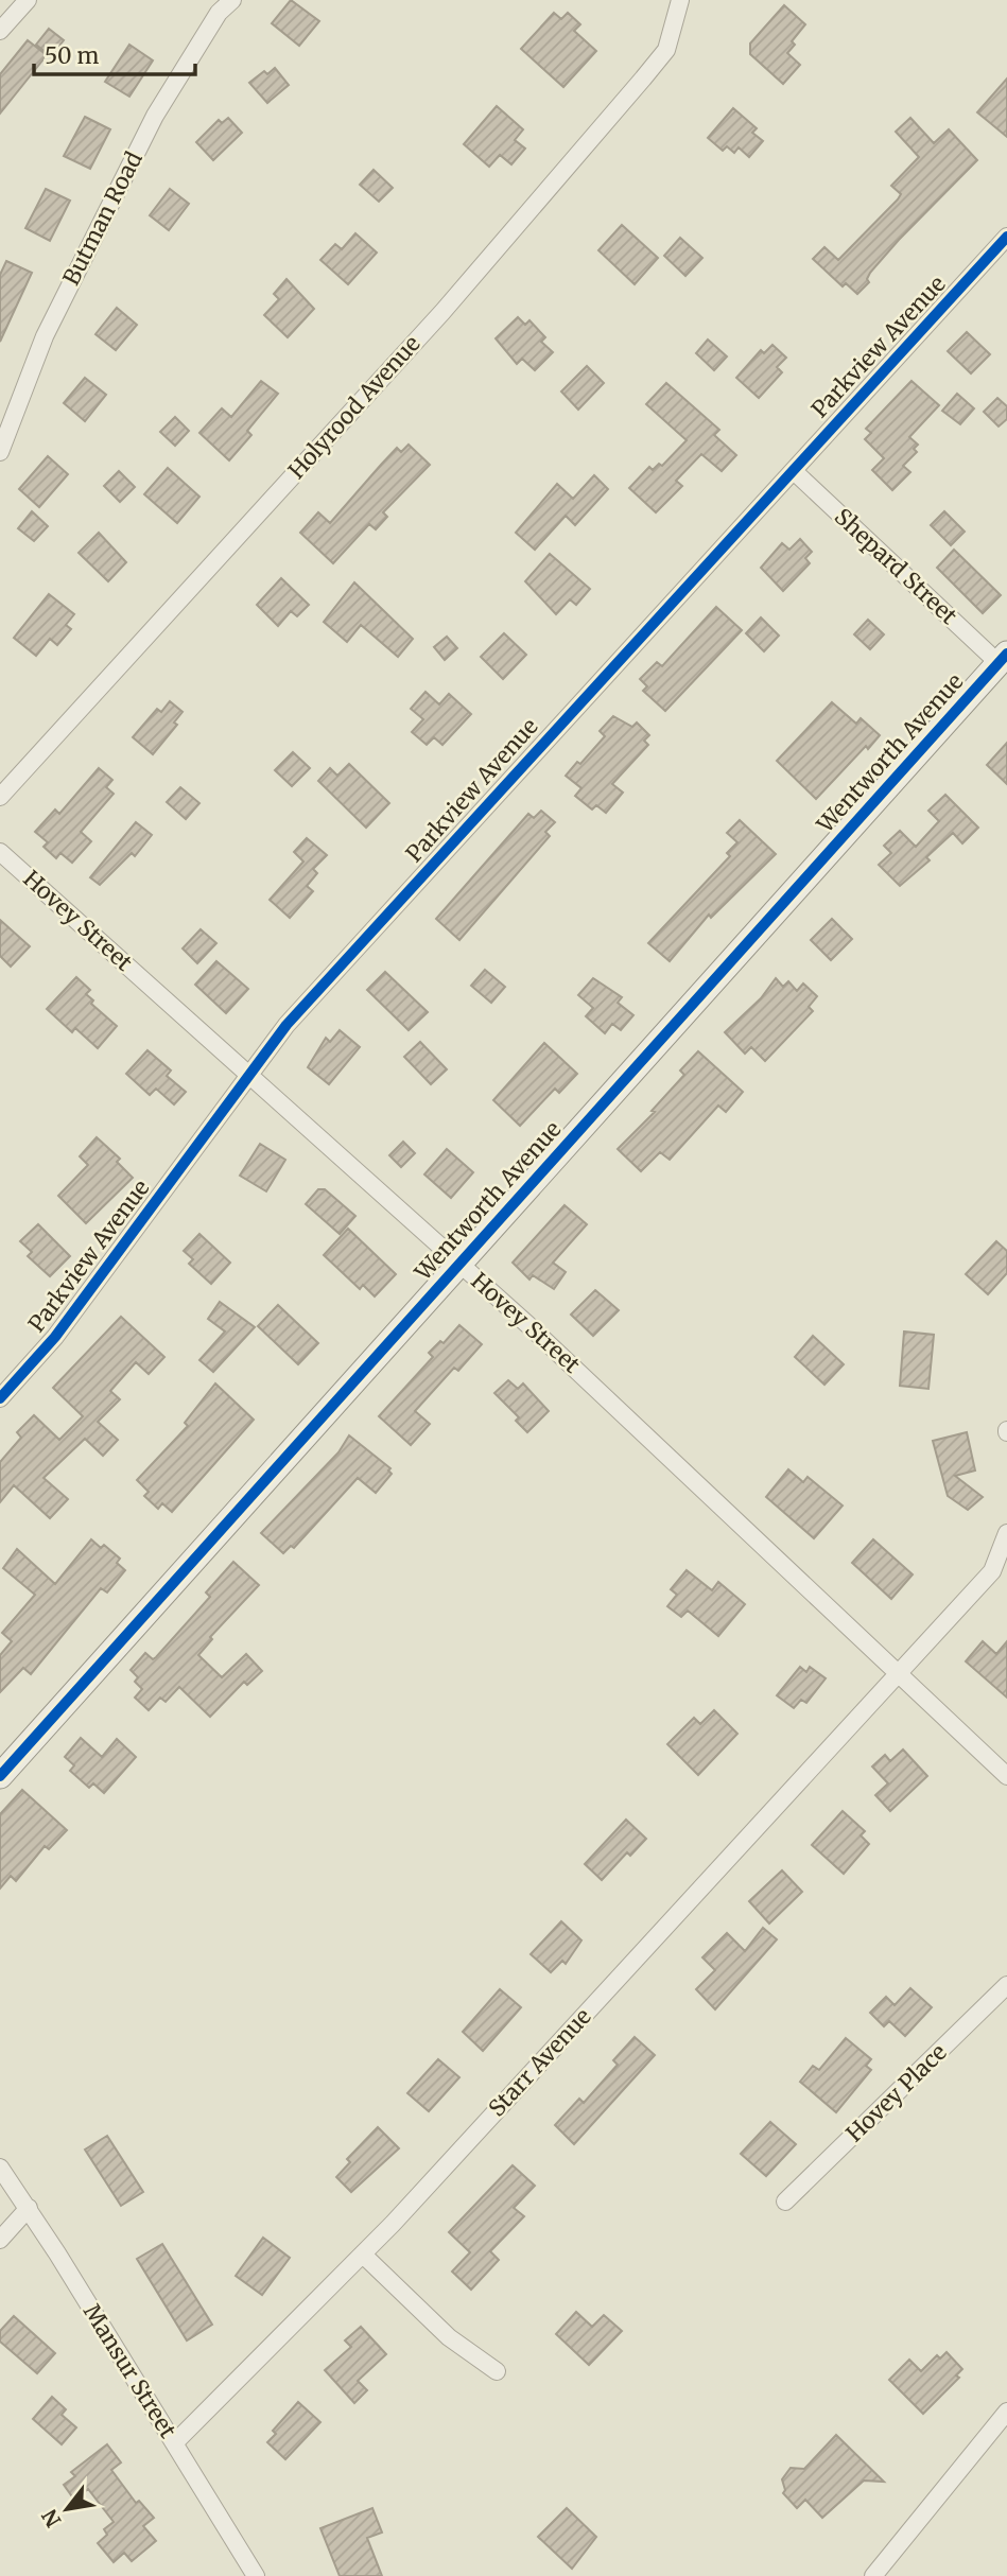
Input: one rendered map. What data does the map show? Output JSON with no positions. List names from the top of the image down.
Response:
{
  "streets": {
    "street": [
      "Butman Road",
      "Parkview Avenue",
      "Holyrood Avenue",
      "Shepard Street",
      "Wentworth Avenue",
      "Hovey Street",
      "Starr Avenue",
      "Hovey Place",
      "Mansur Street"
    ]
  },
  "crossings": [
    ["Parkview Avenue", "Shepard Street"],
    ["Parkview Avenue", "Hovey Street"],
    ["Shepard Street", "Wentworth Avenue"],
    ["Wentworth Avenue", "Hovey Street"],
    ["Hovey Street", "Starr Avenue"],
    ["Starr Avenue", "Mansur Street"]
  ],
  "scale_bar": "50 m",
  "north": "bottom left"
}
